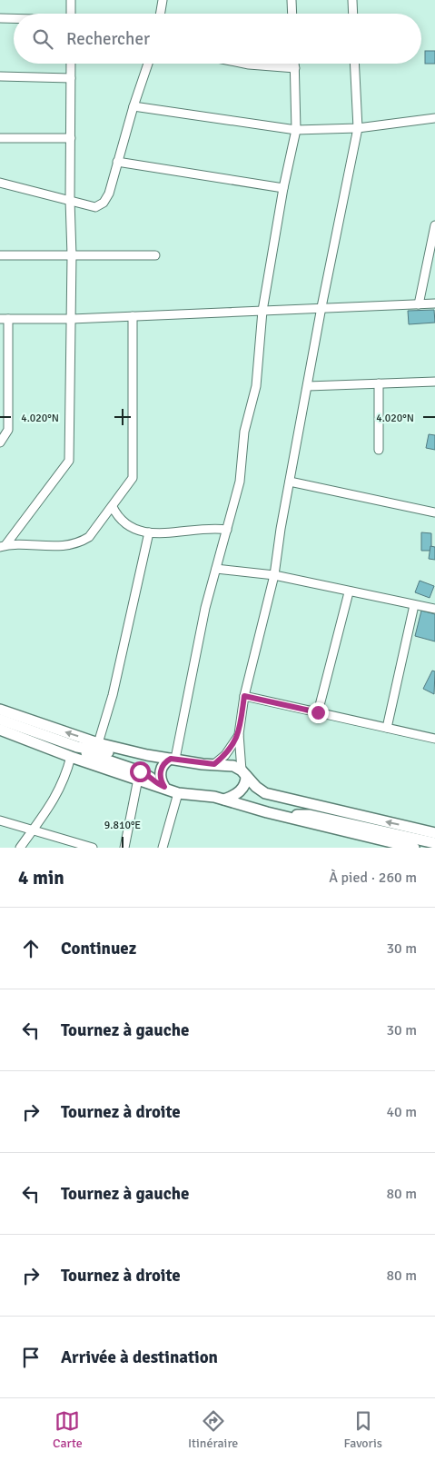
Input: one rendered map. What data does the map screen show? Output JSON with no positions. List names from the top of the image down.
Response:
{
  "page": {
    "search": "Rechercher",
    "heading": ["4 min", "À pied · 260 m"],
    "list": [
      ["Continuez", "30 m"],
      ["Tournez à gauche", "30 m"],
      ["Tournez à droite", "40 m"],
      ["Tournez à gauche", "80 m"],
      ["Tournez à droite", "80 m"],
      "Arrivée à destination"
    ],
    "nav": ["Carte", "Itinéraire", "Favoris"]
  },
  "coordinates": ["4.020°N", "9.810°E"]
}
